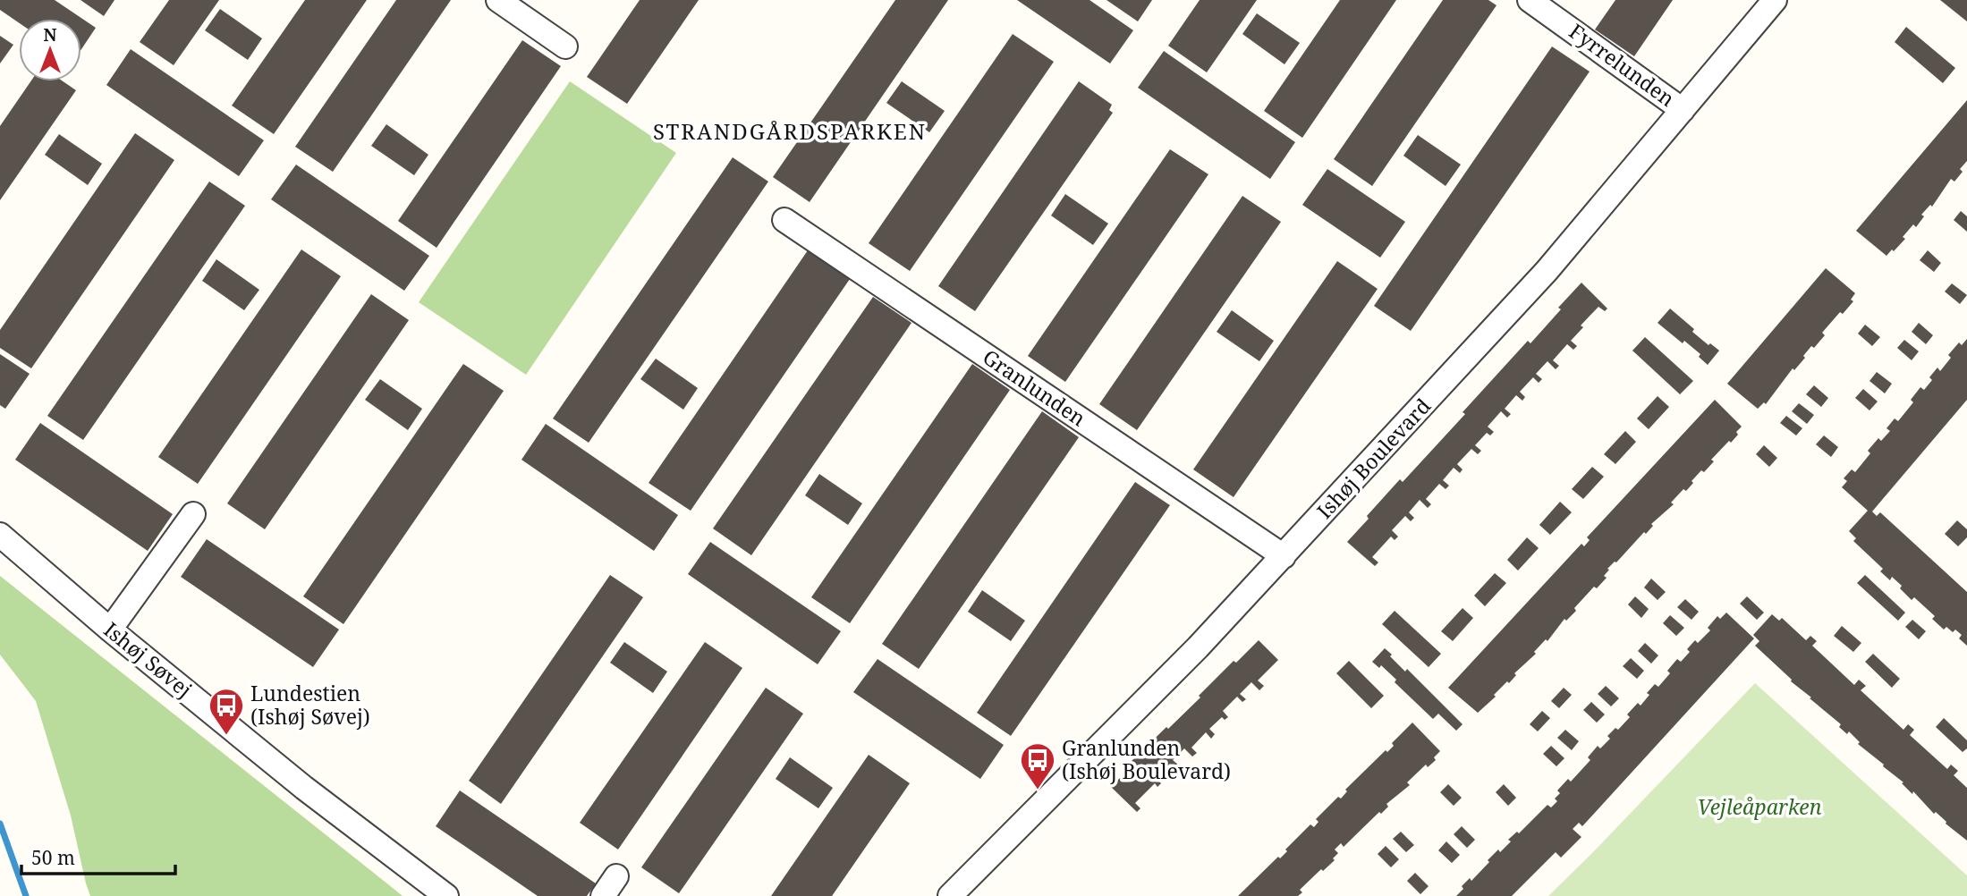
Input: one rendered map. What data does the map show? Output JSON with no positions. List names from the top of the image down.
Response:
{
  "streets": {
    "street": [
      "Fyrrelunden",
      "Granlunden",
      "Ishøj Boulevard",
      "Ishøj Søvej"
    ]
  },
  "crossings": [
    ["Fyrrelunden", "Ishøj Boulevard"],
    ["Granlunden", "Ishøj Boulevard"]
  ],
  "districts": ["STRANDGÅRDSPARKEN"],
  "parks": ["Vejleåparken"],
  "places": {
    "bus stop": ["Lundestien (Ishøj Søvej)", "Granlunden (Ishøj Boulevard)"]
  },
  "scale_bar": "50 m",
  "north": "top"
}
